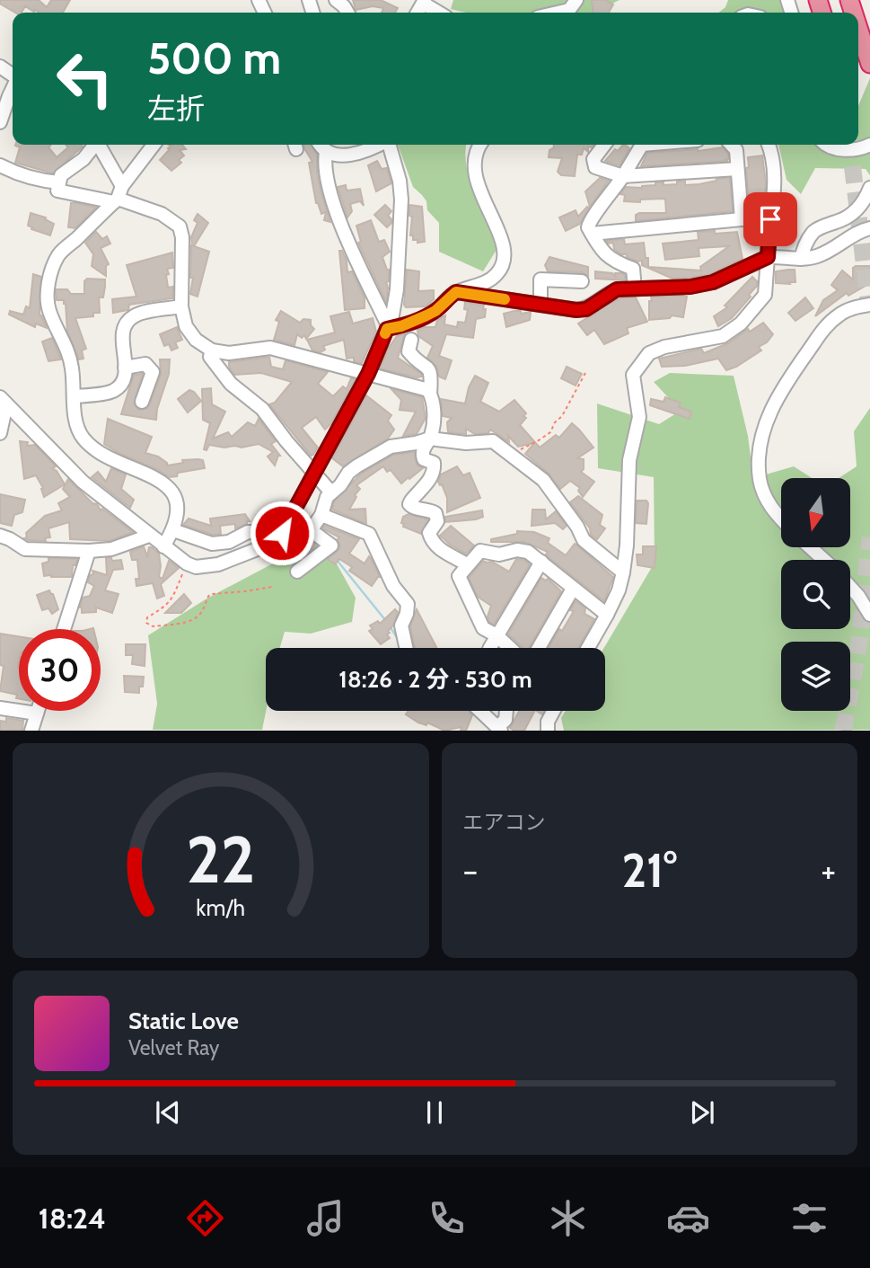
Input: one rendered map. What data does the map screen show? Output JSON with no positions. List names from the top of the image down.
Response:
{
  "north": "bottom",
  "page": {
    "turn": ["500 m", "左折"],
    "limit": "30",
    "trip": "18:26 · 2 分 · 530 m",
    "tile": "エアコン",
    "heat": ["−", "21°", "+"],
    "song": ["Static Love", "Velvet Ray"],
    "tabs": "18:24",
    "gauge": ["22", "km/h"]
  }
}
